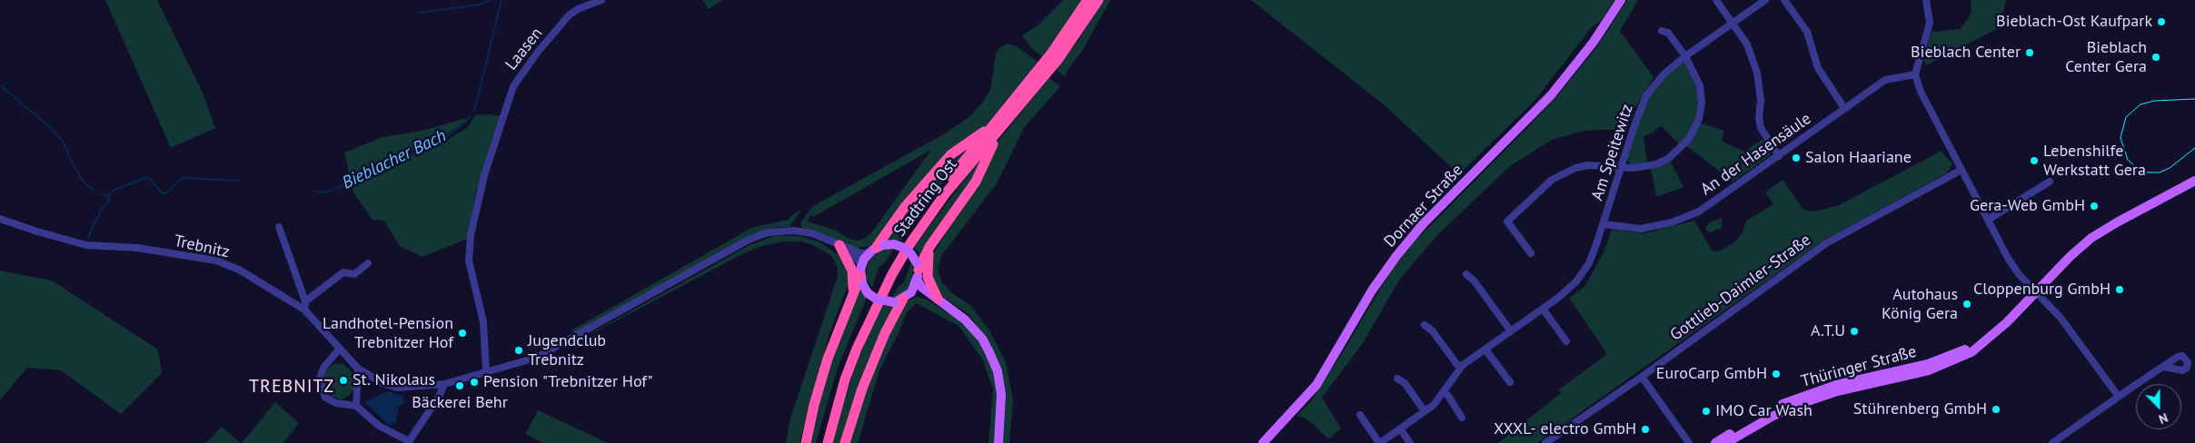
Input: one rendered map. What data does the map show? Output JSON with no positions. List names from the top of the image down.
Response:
{
  "streets": {
    "highway": ["Stadtring Ost"],
    "main road": ["Dornaer Straße", "Thüringer Straße"],
    "street": [
      "Laasen",
      "Am Speitewitz",
      "An der Hasensäule",
      "Trebnitz",
      "Gottlieb-Daimler-Straße"
    ]
  },
  "crossings": [
    ["Am Speitewitz", "An der Hasensäule"]
  ],
  "districts": ["TREBNITZ"],
  "water": ["Bieblacher Bach"],
  "places": [
    "Bieblach-Ost Kaufpark",
    "Bieblach Center",
    "Bieblach Center Gera",
    "Salon Haariane",
    "Lebenshilfe Werkstatt Gera",
    "Gera-Web GmbH",
    "Cloppenburg GmbH",
    "Autohaus König Gera",
    "A.T.U",
    "Landhotel-Pension Trebnitzer Hof",
    "Jugendclub Trebnitz",
    "EuroCarp GmbH",
    "St. Nikolaus",
    "Pension \"Trebnitzer Hof\"",
    "Bäckerei Behr",
    "Stührenberg GmbH",
    "IMO Car Wash",
    "XXXL- electro GmbH"
  ],
  "north": "bottom"
}
